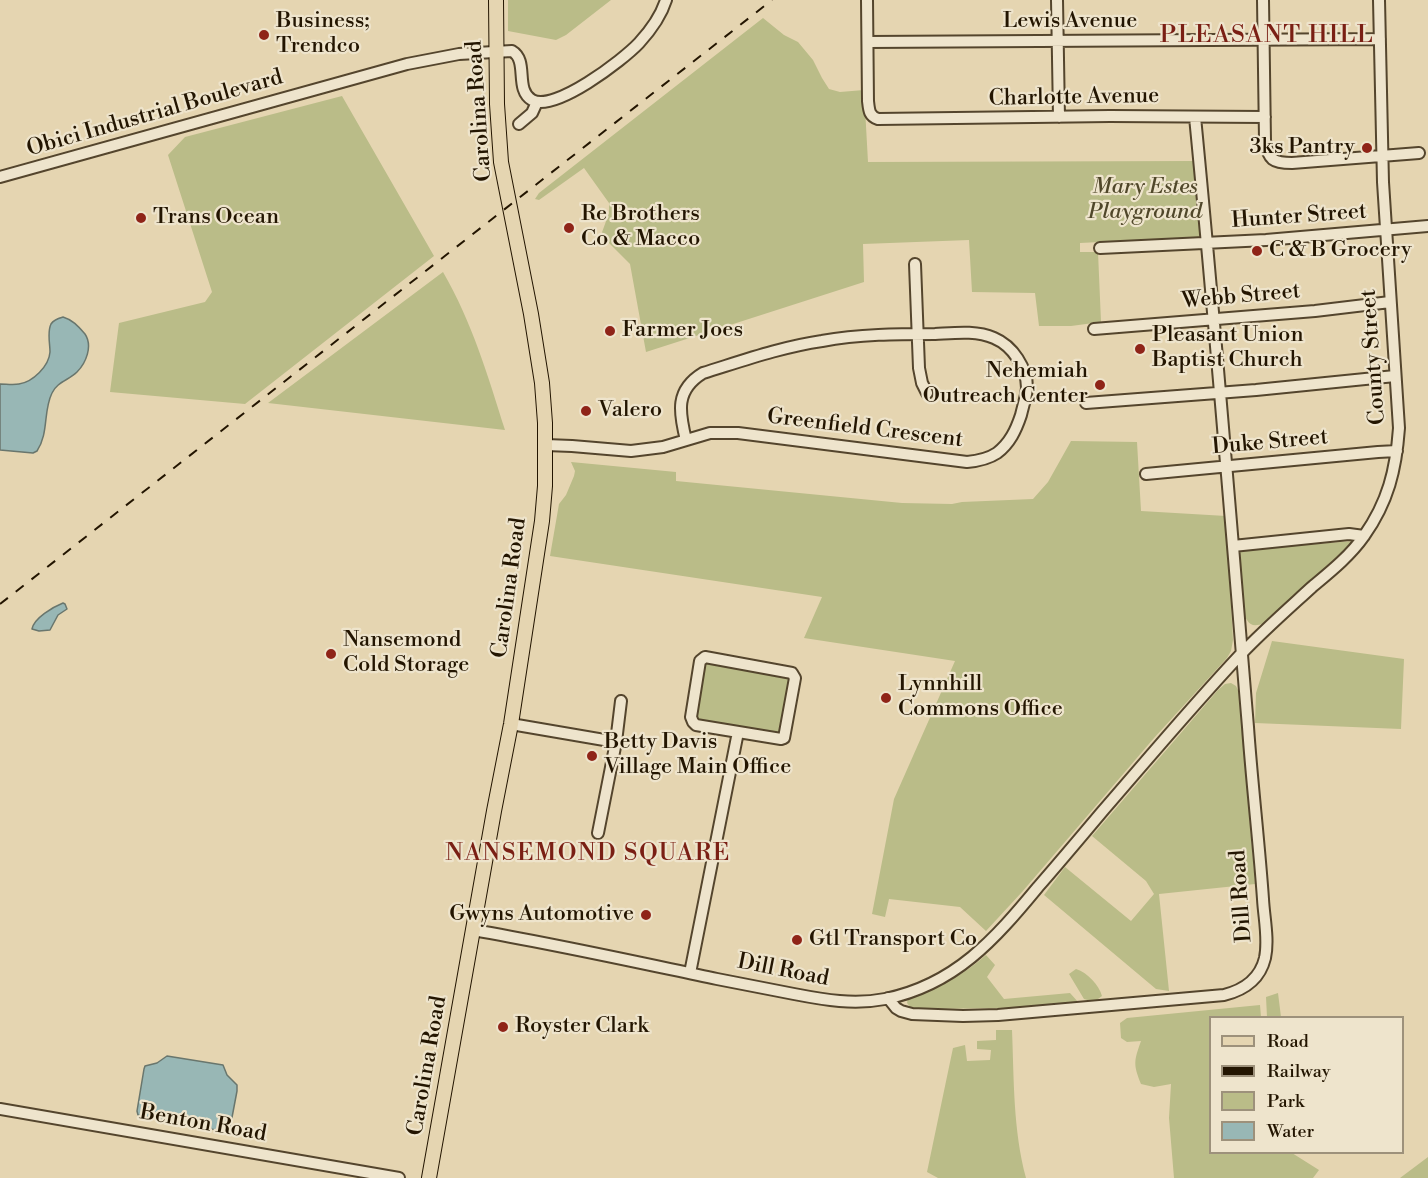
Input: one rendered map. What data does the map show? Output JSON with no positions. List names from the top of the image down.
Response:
{
  "streets": {
    "main road": ["Carolina Road"],
    "street": [
      "Lewis Avenue",
      "Charlotte Avenue",
      "Obici Industrial Boulevard",
      "Hunter Street",
      "Webb Street",
      "County Street",
      "Greenfield Crescent",
      "Duke Street",
      "Dill Road",
      "Benton Road"
    ]
  },
  "crossings": [
    ["Lewis Avenue", "Charlotte Avenue"],
    ["Lewis Avenue", "County Street"],
    ["Charlotte Avenue", "Dill Road"],
    ["Carolina Road", "Obici Industrial Boulevard"],
    ["Carolina Road", "Greenfield Crescent"],
    ["Carolina Road", "Dill Road"],
    ["Hunter Street", "County Street"],
    ["Hunter Street", "Dill Road"],
    ["Webb Street", "County Street"],
    ["Webb Street", "Dill Road"],
    ["County Street", "Duke Street"],
    ["County Street", "Dill Road"],
    ["Duke Street", "Dill Road"]
  ],
  "districts": ["PLEASANT HILL", "NANSEMOND SQUARE"],
  "parks": ["Mary Estes Playground"],
  "places": [
    "Business; Trendco",
    "3ks Pantry",
    "Trans Ocean",
    "Re Brothers Co & Macco",
    "C & B Grocery",
    "Farmer Joes",
    "Pleasant Union Baptist Church",
    "Nehemiah Outreach Center",
    "Valero",
    "Nansemond Cold Storage",
    "Lynnhill Commons Office",
    "Betty Davis Village Main Office",
    "Gwyns Automotive",
    "Gtl Transport Co",
    "Royster Clark"
  ],
  "legend": [
    "Road",
    "Railway",
    "Park",
    "Water"
  ]
}
